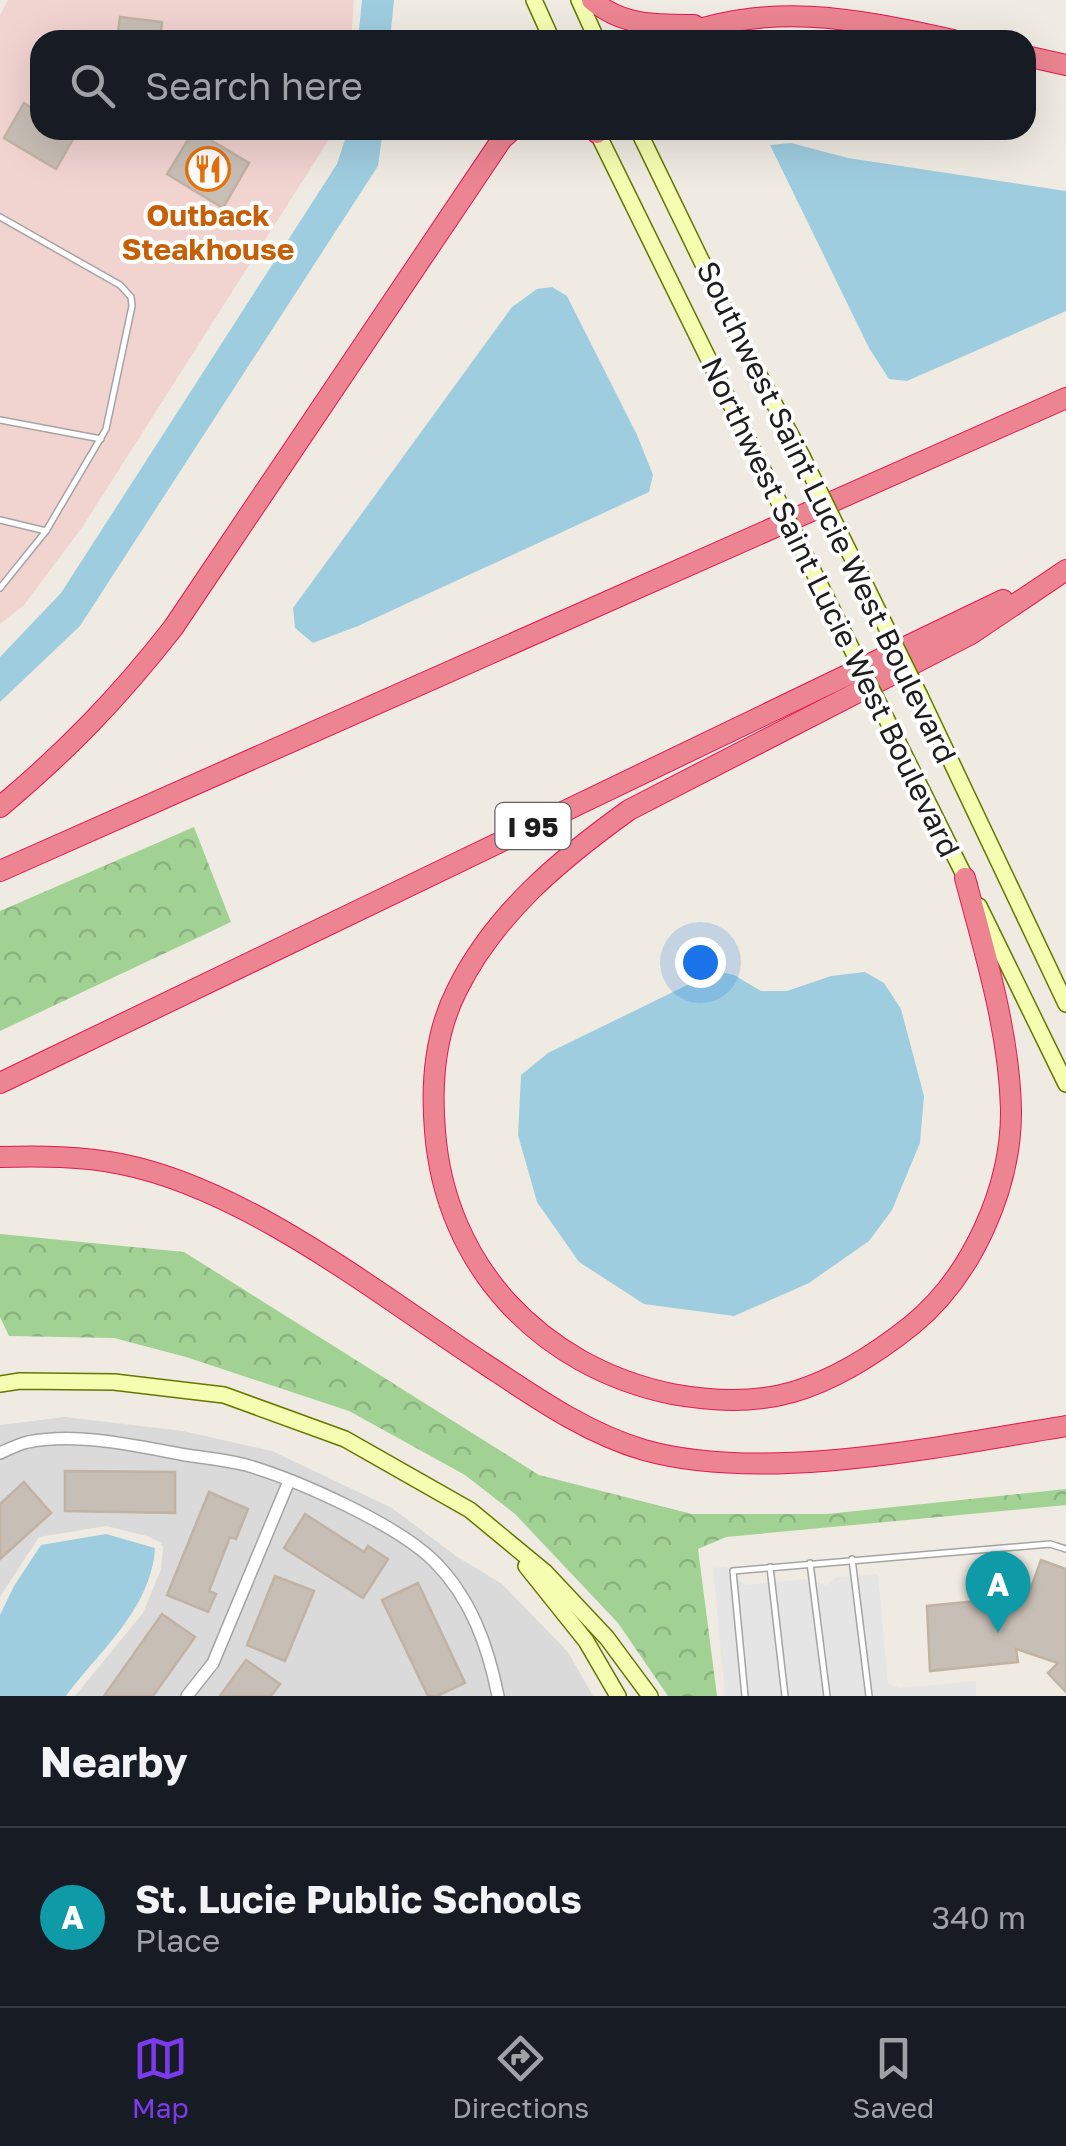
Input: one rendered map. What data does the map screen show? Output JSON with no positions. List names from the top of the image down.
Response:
{
  "streets": {
    "highway": ["I 95"],
    "main road": ["Southwest Saint Lucie West Boulevard", "Northwest Saint Lucie West Boulevard"]
  },
  "places": {
    "restaurant": ["Outback Steakhouse"]
  },
  "page": {
    "search": "Search here",
    "pins": "A",
    "heading": "Nearby",
    "list": [
      {
        "mark": "A",
        "name": "St. Lucie Public Schools",
        "note": "Place",
        "value": "340 m"
      }
    ],
    "nav": ["Map", "Directions", "Saved"]
  }
}
